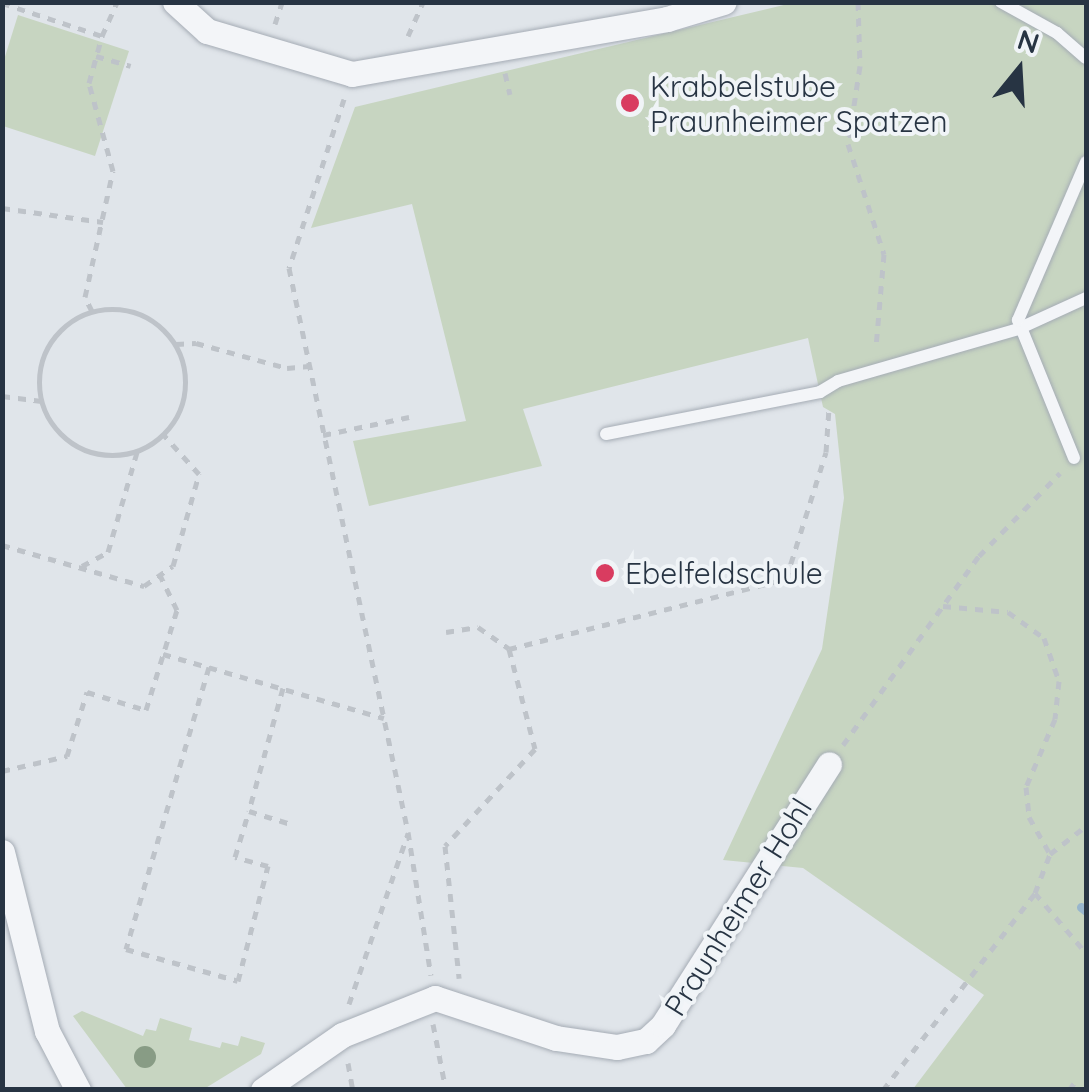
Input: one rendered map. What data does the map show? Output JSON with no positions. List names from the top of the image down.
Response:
{
  "streets": {
    "street": ["Praunheimer Hohl"]
  },
  "places": ["Krabbelstube Praunheimer Spatzen", "Ebelfeldschule"],
  "north": "top"
}
